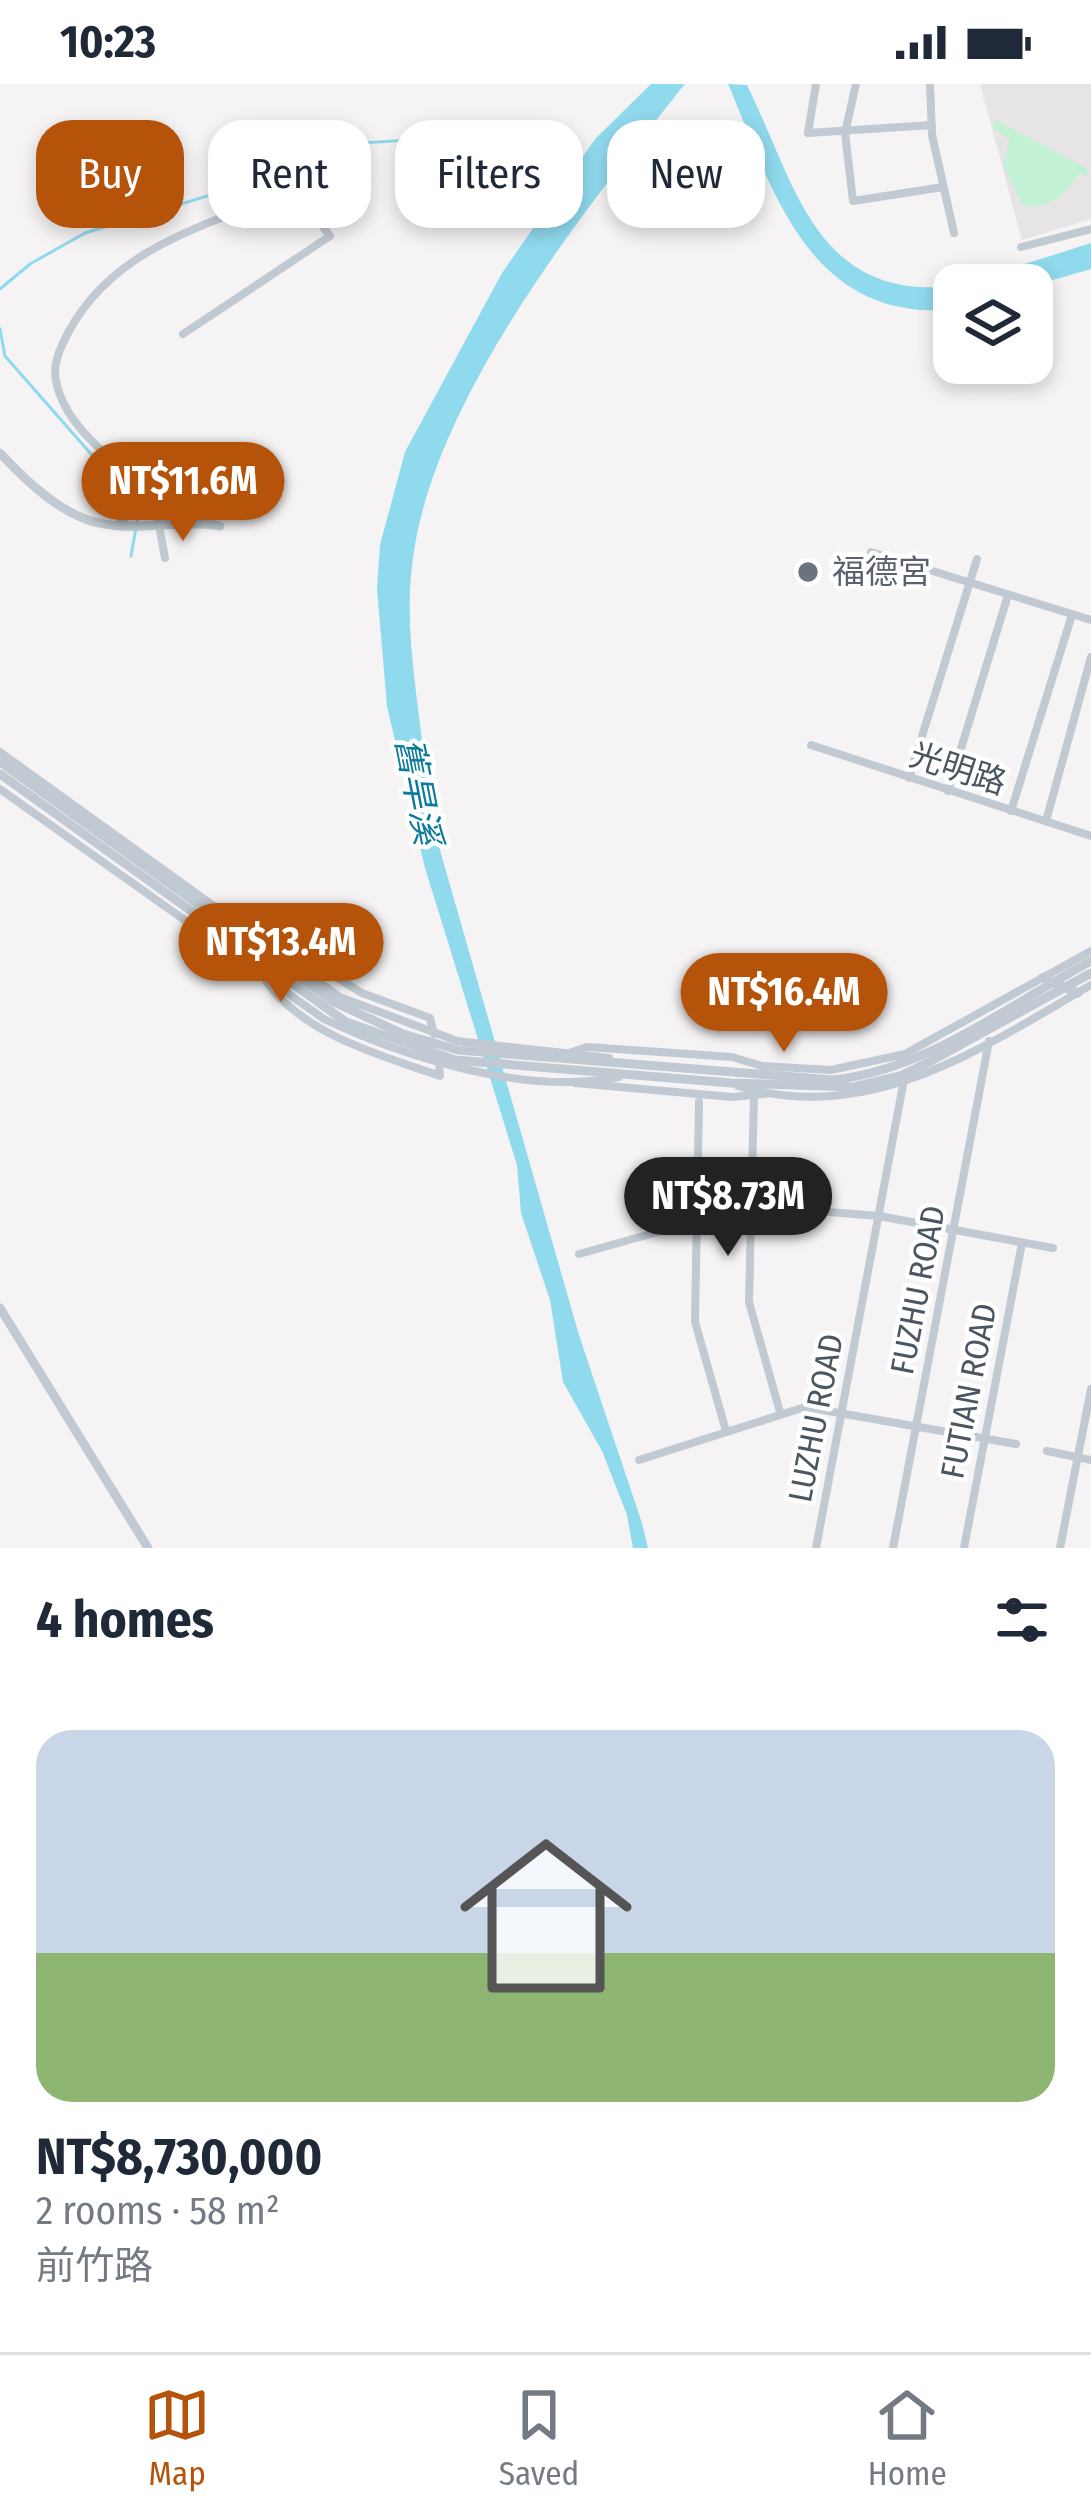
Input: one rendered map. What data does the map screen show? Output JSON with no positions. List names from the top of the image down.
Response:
{
  "streets": {
    "street": [
      "光明路",
      "FUZHU ROAD",
      "FUTIAN ROAD",
      "LUZHU ROAD"
    ]
  },
  "water": ["舊旱溪"],
  "places": ["福德宮"],
  "page": {
    "status": "10:23",
    "chip": [
      "Buy",
      "Rent",
      "Filters",
      "New"
    ],
    "price": [
      "NT$11.6M",
      "NT$13.4M",
      "NT$16.4M",
      "NT$8.73M"
    ],
    "heading": "4 homes",
    "list": [
      {
        "name": "NT$8,730,000",
        "note": "2 rooms · 58 m² · 前竹路"
      }
    ],
    "tabs": ["Map", "Saved", "Home"]
  }
}
